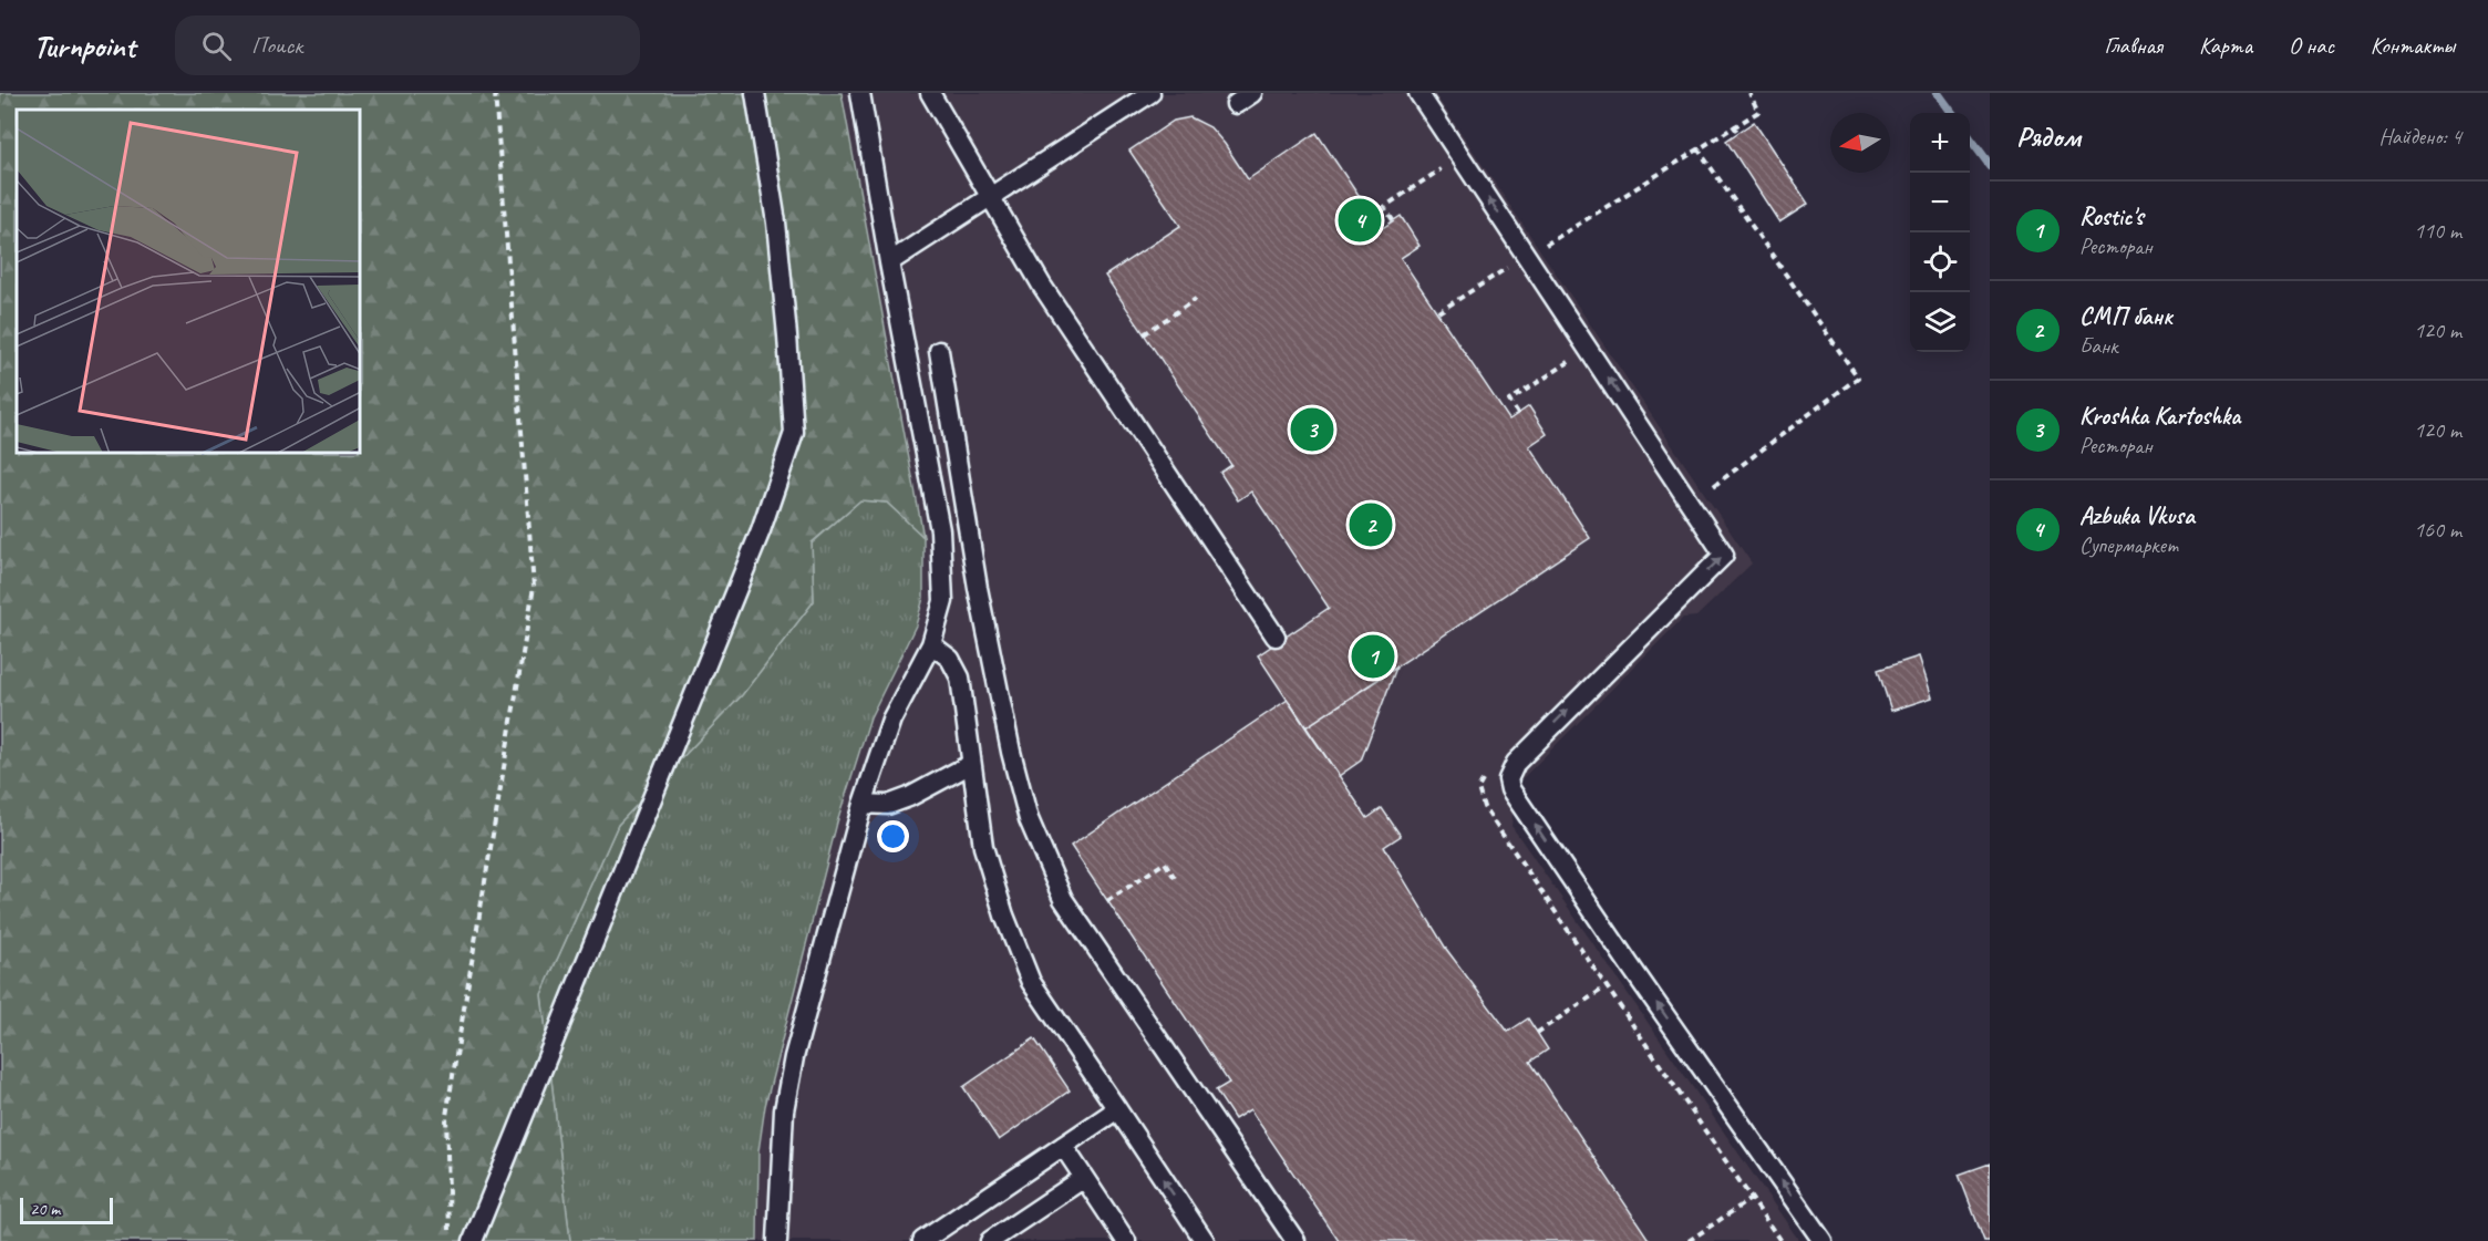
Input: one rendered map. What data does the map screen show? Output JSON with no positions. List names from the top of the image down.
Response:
{
  "scale_bar": "20 m",
  "north": "left",
  "page": {
    "header": "Turnpoint",
    "search": "Поиск",
    "nav": [
      "Главная",
      "Карта",
      "О нас",
      "Контакты"
    ],
    "heading": ["Рядом", "Найдено: 4"],
    "map_buttons": ["+", "−"],
    "list": [
      {
        "mark": "1",
        "name": "Rostic's",
        "note": "Ресторан",
        "value": "110 m"
      },
      {
        "mark": "2",
        "name": "СМП банк",
        "note": "Банк",
        "value": "120 m"
      },
      {
        "mark": "3",
        "name": "Kroshka Kartoshka",
        "note": "Ресторан",
        "value": "120 m"
      },
      {
        "mark": "4",
        "name": "Azbuka Vkusa",
        "note": "Супермаркет",
        "value": "160 m"
      }
    ],
    "pins": [
      "4",
      "3",
      "2",
      "1"
    ],
    "scale": "20 m"
  }
}
